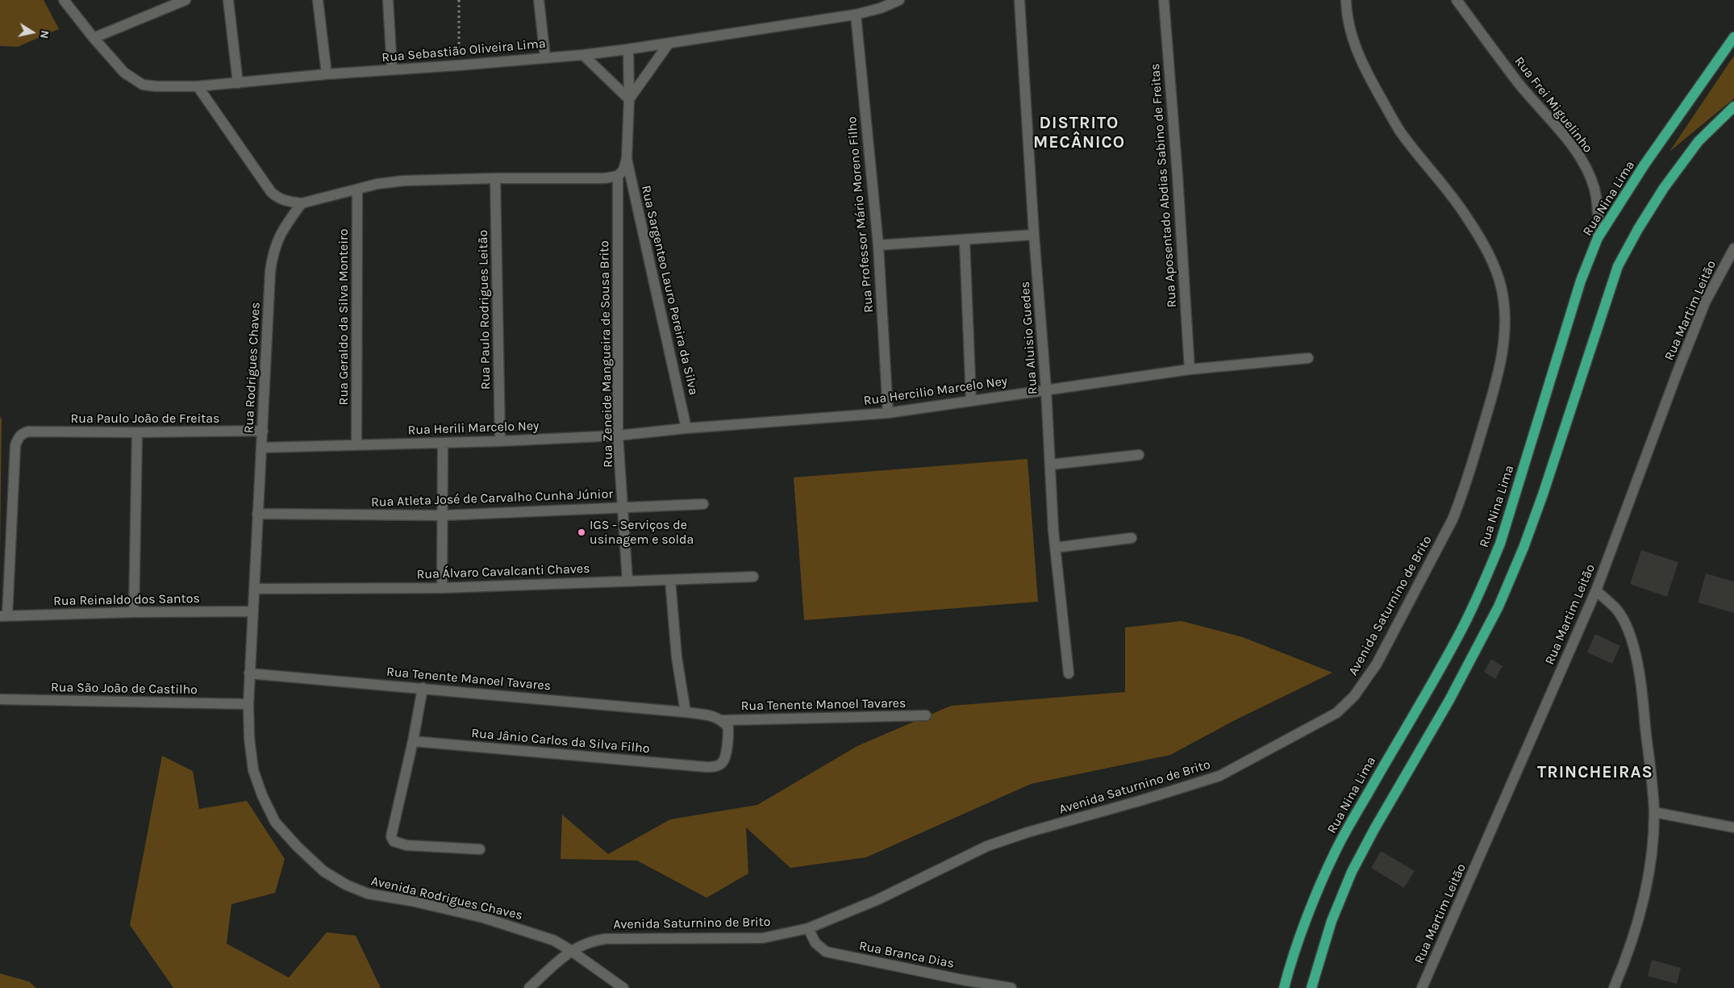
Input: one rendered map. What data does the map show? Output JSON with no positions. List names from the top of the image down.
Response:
{
  "streets": {
    "main road": ["Rua Nina Lima"],
    "street": [
      "Rua Sebastião Oliveira Lima",
      "Rua Frei Miguelinho",
      "Rua Aposentado Abdias Sabino de Freitas",
      "Rua Professor Mário Moreno Filho",
      "Rua Sargenteo Lauro Pereira da Silva",
      "Rua Paulo Rodrigues Leitão",
      "Rua Martim Leitão",
      "Rua Geraldo da Silva Monteiro",
      "Rua Aluisio Guedes",
      "Rua Zeneide Mangueira de Sousa Brito",
      "Rua Rodrigues Chaves",
      "Rua Hercilio Marcelo Ney",
      "Rua Paulo João de Freitas",
      "Rua Herili Marcelo Ney",
      "Rua Atleta José de Carvalho Cunha Júnior",
      "Rua Álvaro Cavalcanti Chaves",
      "Rua Reinaldo dos Santos",
      "Avenida Saturnino de Brito",
      "Rua Tenente Manoel Tavares",
      "Rua São João de Castilho",
      "Rua Jânio Carlos da Silva Filho",
      "Avenida Rodrigues Chaves",
      "Rua Branca Dias"
    ]
  },
  "crossings": [
    ["Rua Sebastião Oliveira Lima", "Rua Professor Mário Moreno Filho"],
    ["Rua Frei Miguelinho", "Rua Nina Lima"],
    ["Rua Aposentado Abdias Sabino de Freitas", "Rua Hercilio Marcelo Ney"],
    ["Rua Professor Mário Moreno Filho", "Rua Hercilio Marcelo Ney"],
    ["Rua Sargenteo Lauro Pereira da Silva", "Rua Hercilio Marcelo Ney"],
    ["Rua Sargenteo Lauro Pereira da Silva", "Rua Herili Marcelo Ney"],
    ["Rua Paulo Rodrigues Leitão", "Rua Herili Marcelo Ney"],
    ["Rua Geraldo da Silva Monteiro", "Rua Herili Marcelo Ney"],
    ["Rua Aluisio Guedes", "Rua Hercilio Marcelo Ney"],
    ["Rua Zeneide Mangueira de Sousa Brito", "Rua Herili Marcelo Ney"],
    ["Rua Zeneide Mangueira de Sousa Brito", "Rua Atleta José de Carvalho Cunha Júnior"],
    ["Rua Zeneide Mangueira de Sousa Brito", "Rua Álvaro Cavalcanti Chaves"],
    ["Rua Rodrigues Chaves", "Rua Paulo João de Freitas"],
    ["Rua Rodrigues Chaves", "Rua Herili Marcelo Ney"],
    ["Rua Rodrigues Chaves", "Rua Atleta José de Carvalho Cunha Júnior"],
    ["Rua Rodrigues Chaves", "Rua Álvaro Cavalcanti Chaves"],
    ["Rua Rodrigues Chaves", "Rua Reinaldo dos Santos"],
    ["Rua Rodrigues Chaves", "Rua Tenente Manoel Tavares"],
    ["Rua Rodrigues Chaves", "Rua São João de Castilho"],
    ["Rua Rodrigues Chaves", "Avenida Rodrigues Chaves"],
    ["Rua Hercilio Marcelo Ney", "Rua Herili Marcelo Ney"],
    ["Rua Paulo João de Freitas", "Rua Reinaldo dos Santos"],
    ["Avenida Saturnino de Brito", "Avenida Rodrigues Chaves"],
    ["Avenida Saturnino de Brito", "Rua Branca Dias"],
    ["Rua Tenente Manoel Tavares", "Rua Jânio Carlos da Silva Filho"],
    ["Rua São João de Castilho", "Avenida Rodrigues Chaves"]
  ],
  "districts": ["DISTRITO MECÂNICO", "TRINCHEIRAS"],
  "places": ["IGS - Serviços de usinagem e solda"],
  "north": "right"
}
